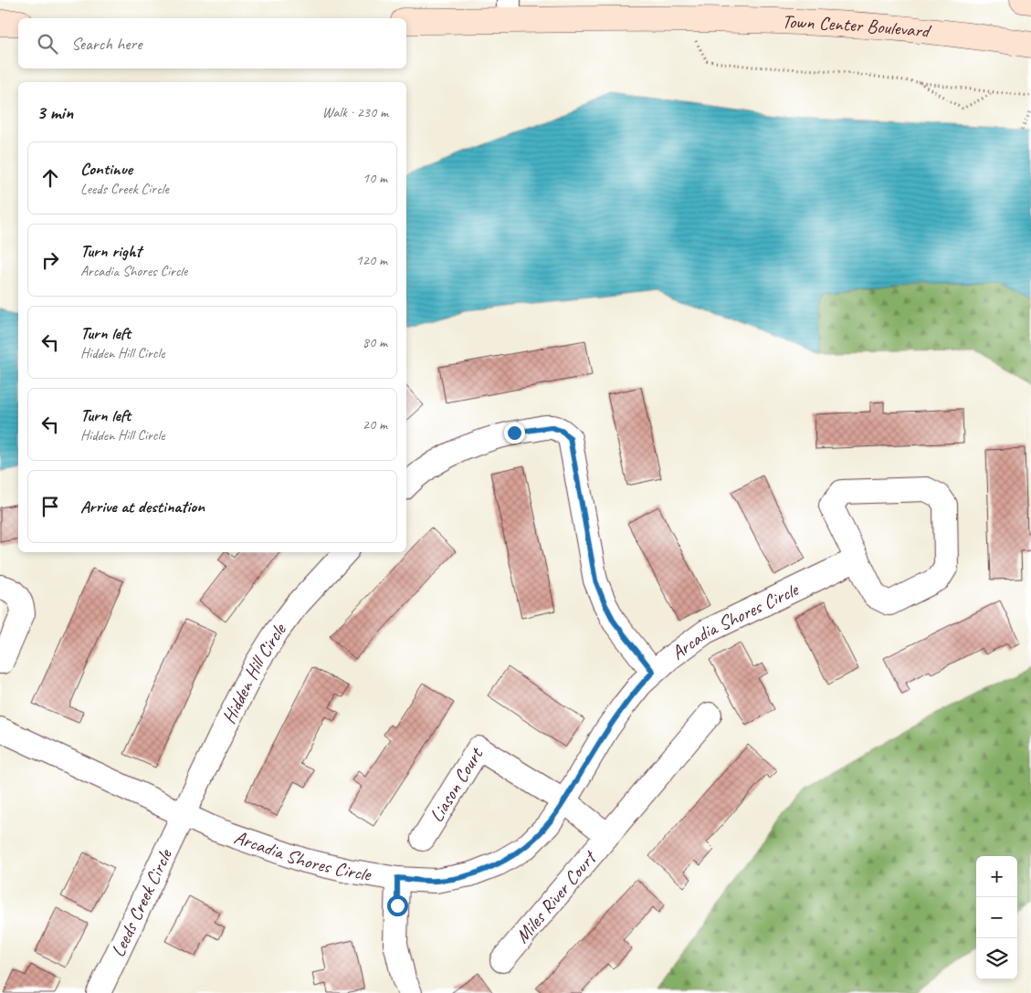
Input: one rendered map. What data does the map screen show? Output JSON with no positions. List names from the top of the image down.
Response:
{
  "streets": {
    "street": [
      "Town Center Boulevard",
      "Arcadia Shores Circle",
      "Hidden Hill Circle",
      "Liason Court",
      "Miles River Court",
      "Leeds Creek Circle"
    ]
  },
  "crossings": [
    ["Arcadia Shores Circle", "Hidden Hill Circle"],
    ["Arcadia Shores Circle", "Liason Court"],
    ["Arcadia Shores Circle", "Miles River Court"],
    ["Arcadia Shores Circle", "Leeds Creek Circle"],
    ["Hidden Hill Circle", "Leeds Creek Circle"],
    ["Liason Court", "Miles River Court"]
  ],
  "page": {
    "search": "Search here",
    "heading": ["3 min", "Walk · 230 m"],
    "list": [
      ["Continue", "Leeds Creek Circle", "10 m"],
      ["Turn right", "Arcadia Shores Circle", "120 m"],
      ["Turn left", "Hidden Hill Circle", "80 m"],
      ["Turn left", "Hidden Hill Circle", "20 m"],
      "Arrive at destination"
    ],
    "map_buttons": ["+", "−"]
  }
}
